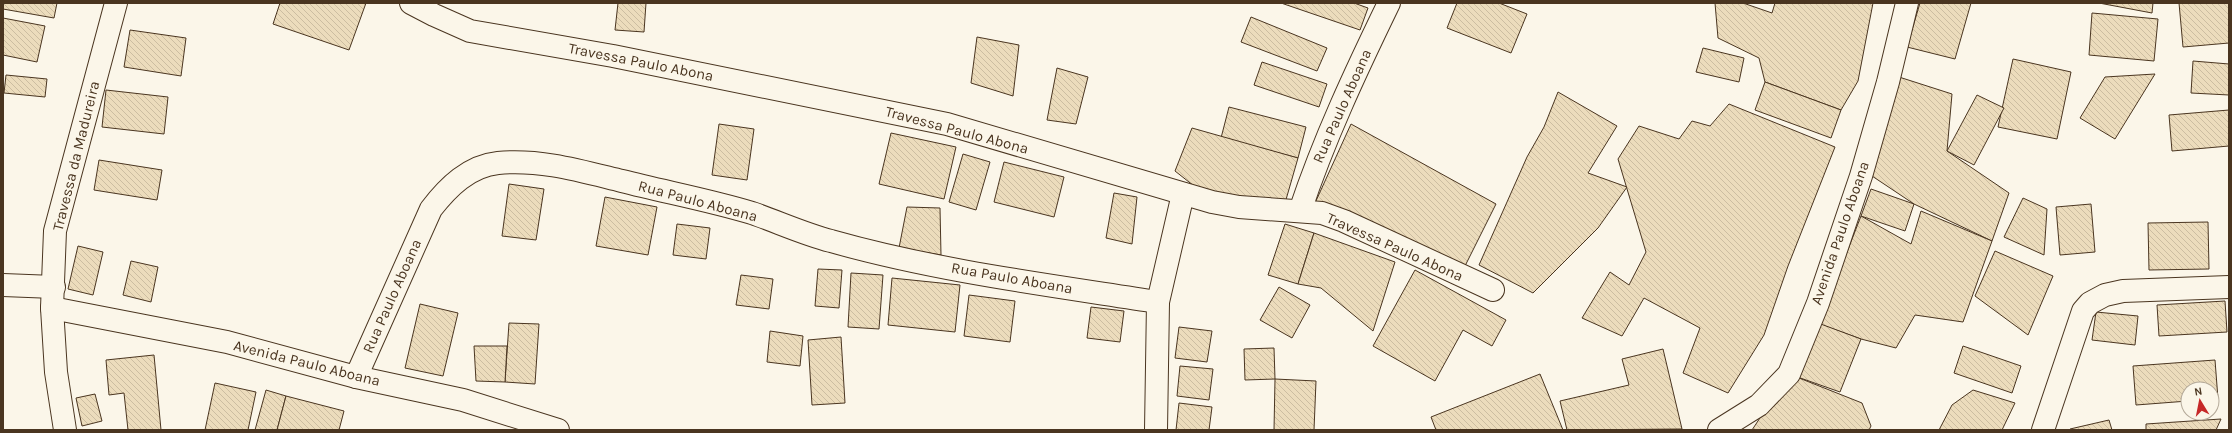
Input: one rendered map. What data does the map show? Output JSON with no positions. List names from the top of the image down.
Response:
{
  "streets": {
    "street": [
      "Travessa Paulo Abona",
      "Rua Paulo Aboana",
      "Travessa da Madureira",
      "Avenida Paulo Aboana"
    ]
  },
  "crossings": [
    ["Travessa Paulo Abona", "Rua Paulo Aboana"],
    ["Rua Paulo Aboana", "Avenida Paulo Aboana"],
    ["Travessa da Madureira", "Avenida Paulo Aboana"]
  ],
  "north": "top"
}
